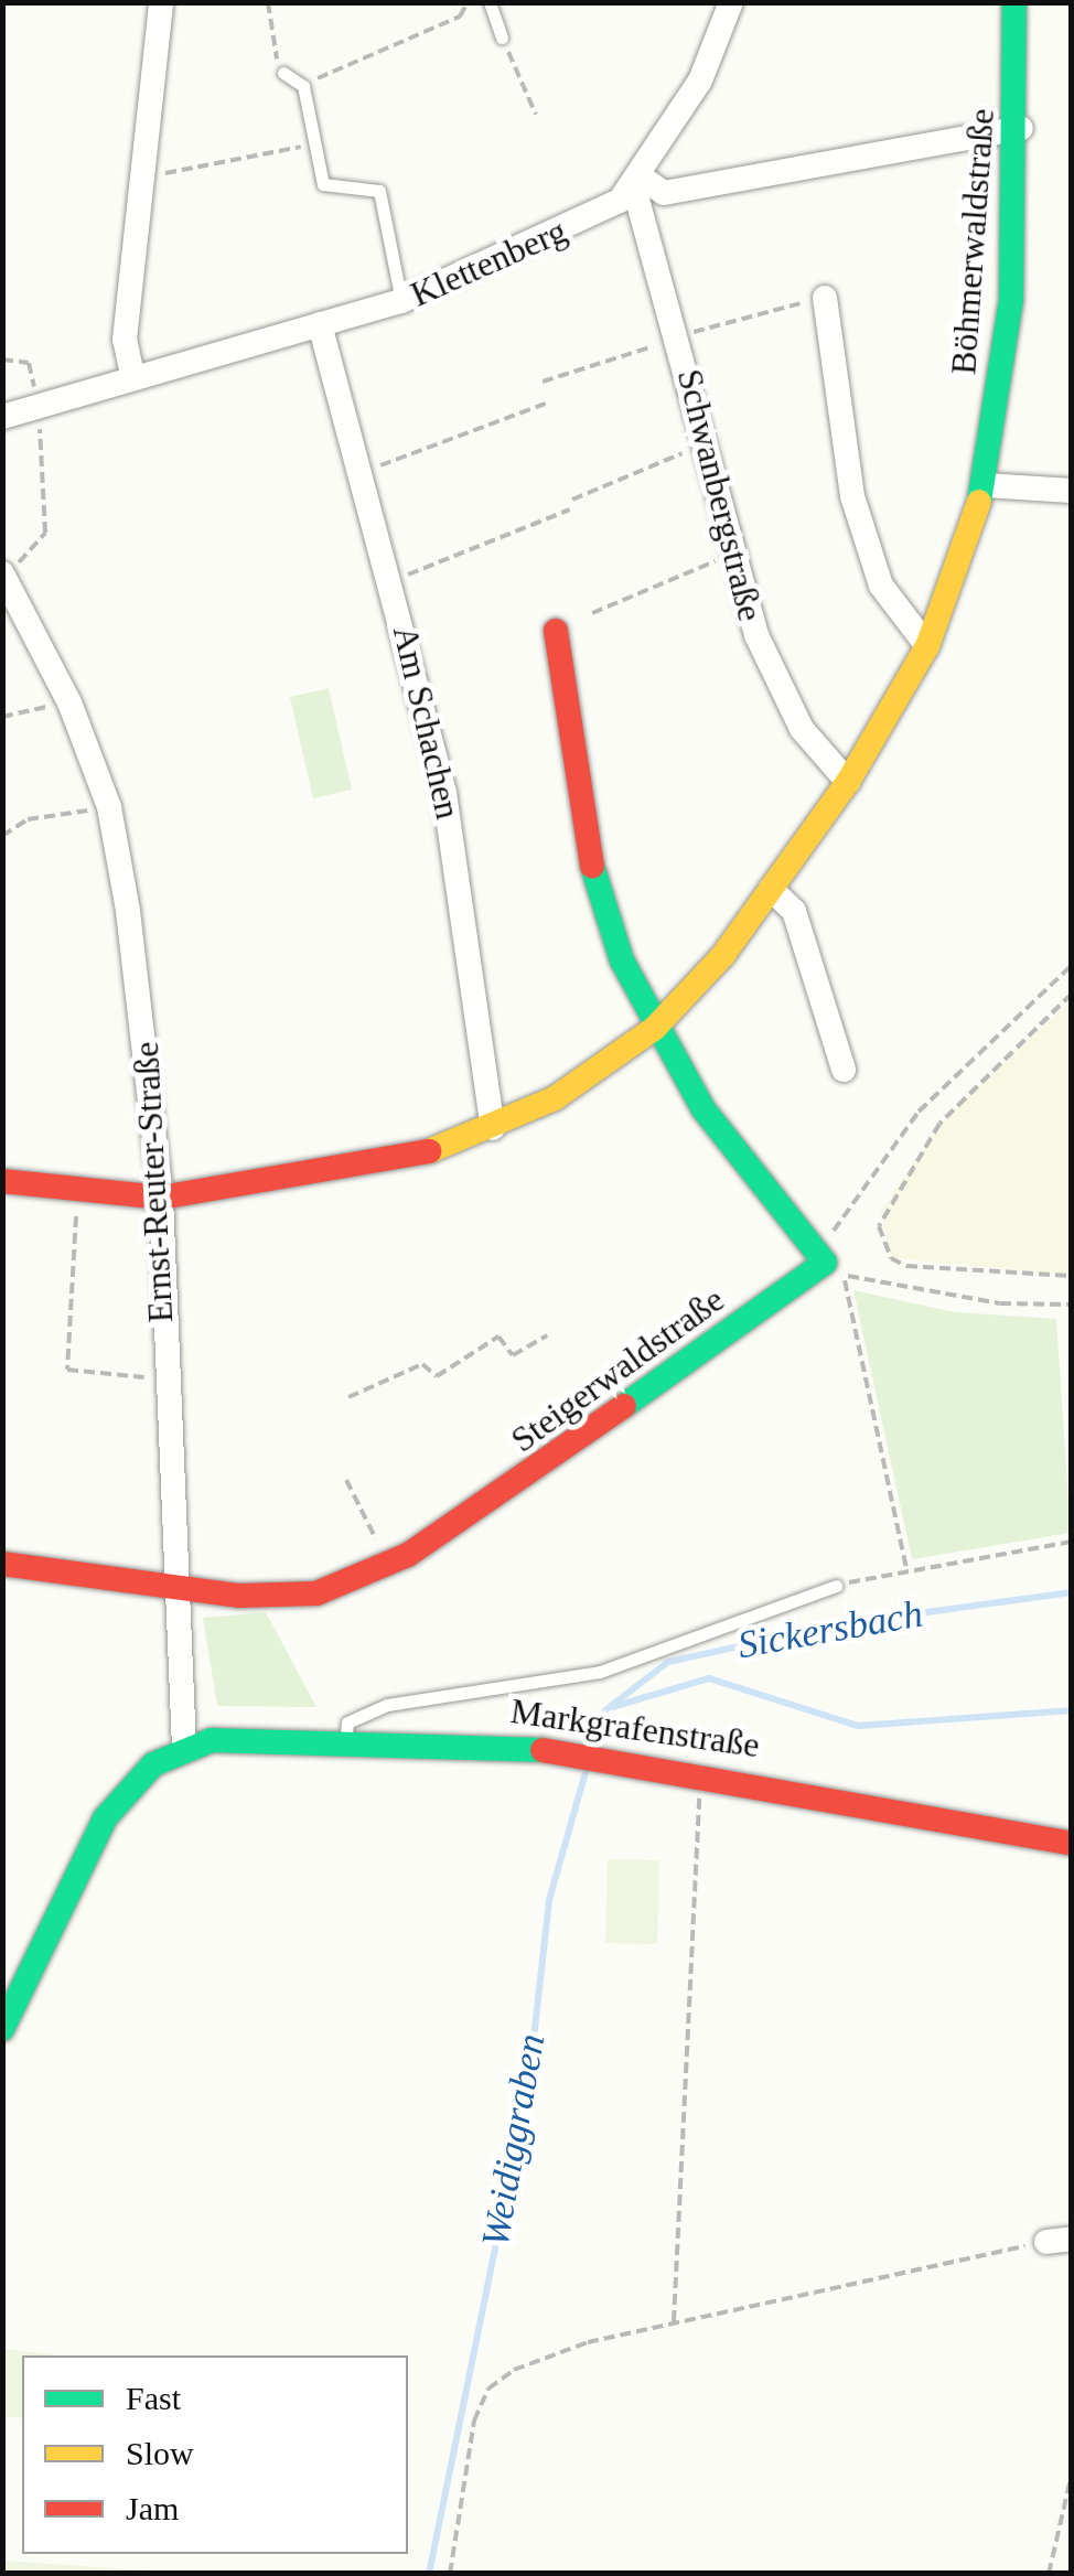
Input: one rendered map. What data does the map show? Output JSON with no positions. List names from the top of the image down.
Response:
{
  "streets": {
    "street": [
      "Böhmerwaldstraße",
      "Klettenberg",
      "Schwanbergstraße",
      "Am Schachen",
      "Ernst-Reuter-Straße",
      "Steigerwaldstraße",
      "Markgrafenstraße"
    ]
  },
  "crossings": [
    ["Böhmerwaldstraße", "Schwanbergstraße"],
    ["Böhmerwaldstraße", "Am Schachen"],
    ["Böhmerwaldstraße", "Ernst-Reuter-Straße"],
    ["Klettenberg", "Schwanbergstraße"],
    ["Klettenberg", "Am Schachen"],
    ["Ernst-Reuter-Straße", "Steigerwaldstraße"],
    ["Ernst-Reuter-Straße", "Markgrafenstraße"]
  ],
  "water": ["Sickersbach", "Weidiggraben"],
  "legend": ["Fast", "Slow", "Jam"]
}
